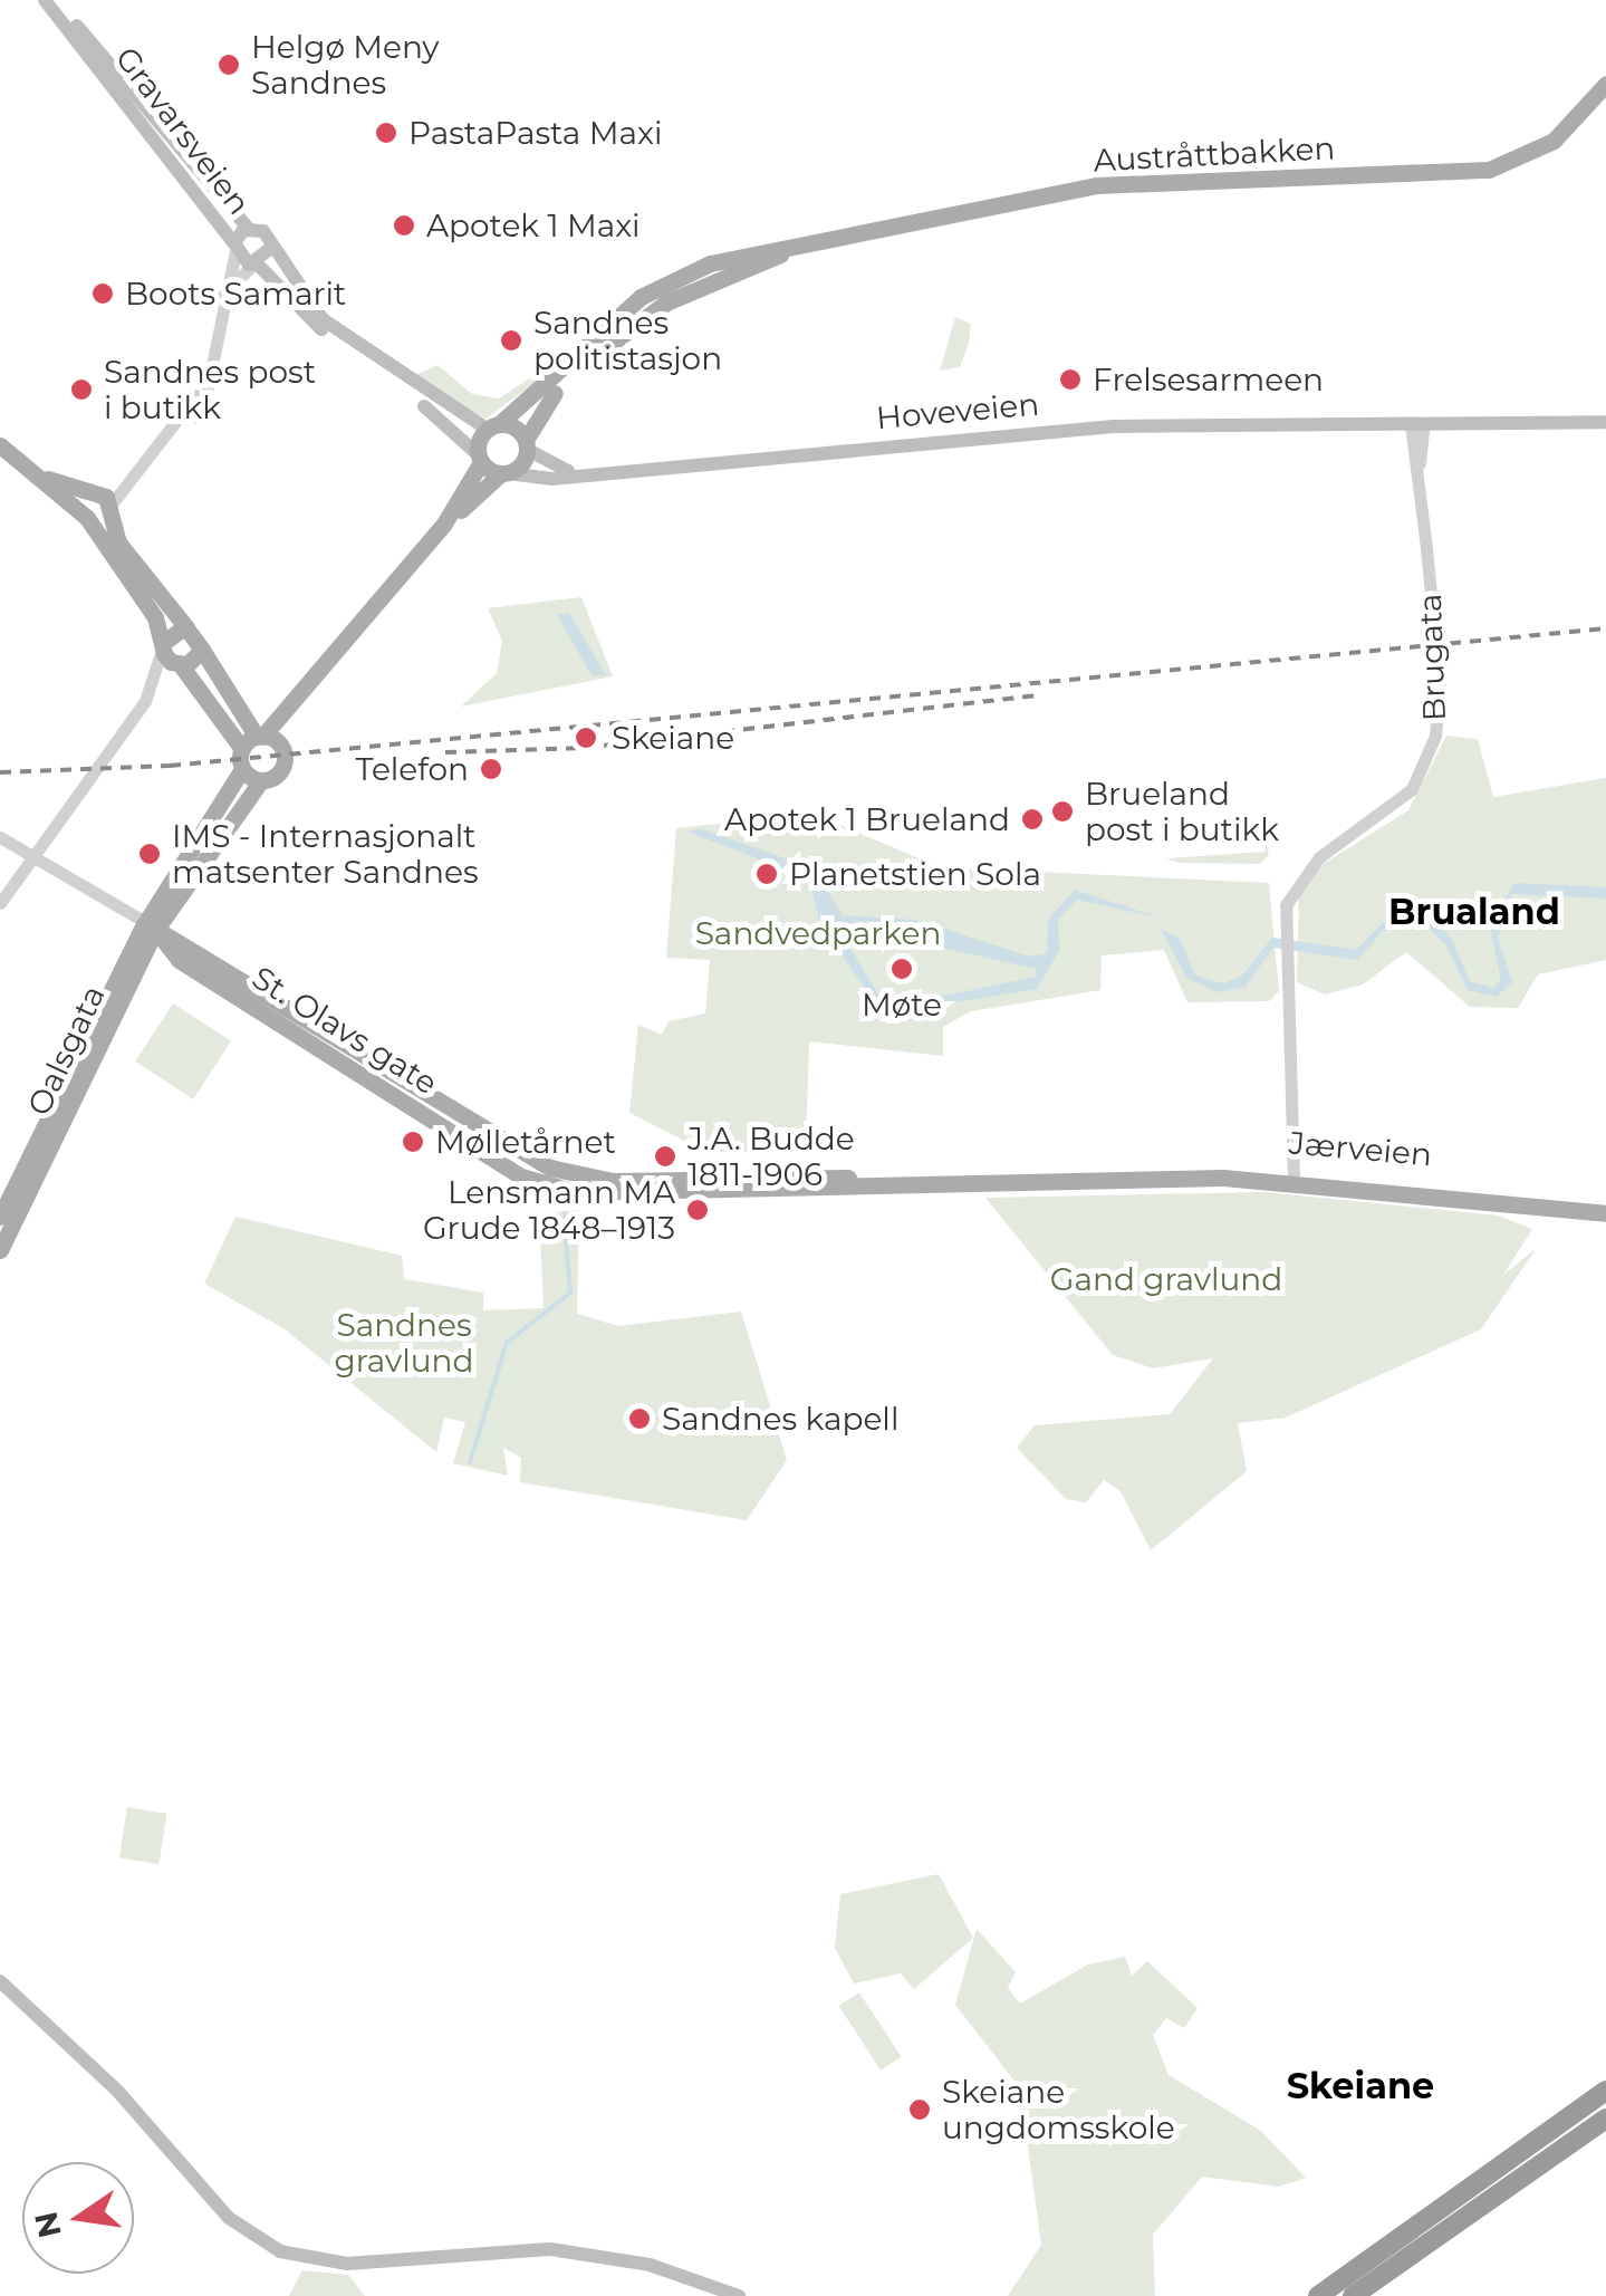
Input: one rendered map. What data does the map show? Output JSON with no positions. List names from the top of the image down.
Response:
{
  "streets": {
    "main road": [
      "Gravarsveien",
      "Austråttbakken",
      "Hoveveien",
      "St. Olavs gate",
      "Oalsgata",
      "Jærveien"
    ],
    "street": ["Brugata"]
  },
  "crossings": [
    ["Austråttbakken", "Hoveveien"],
    ["Hoveveien", "Brugata"],
    ["Brugata", "Jærveien"],
    ["St. Olavs gate", "Oalsgata"],
    ["St. Olavs gate", "Jærveien"]
  ],
  "districts": ["Brualand", "Skeiane"],
  "parks": ["Sandvedparken", "Gand gravlund", "Sandnes gravlund"],
  "places": [
    "Helgø Meny Sandnes",
    "PastaPasta Maxi",
    "Apotek 1 Maxi",
    "Boots Samarit",
    "Sandnes politistasjon",
    "Frelsesarmeen",
    "Sandnes post i butikk",
    "Skeiane",
    "Telefon",
    "Brueland post i butikk",
    "Apotek 1 Brueland",
    "IMS - Internasjonalt matsenter Sandnes",
    "Planetstien Sola",
    "Møte",
    "Mølletårnet",
    "J.A. Budde 1811-1906",
    "Lensmann MA Grude 1848–1913",
    "Sandnes kapell",
    "Skeiane ungdomsskole"
  ],
  "north": "left"
}
